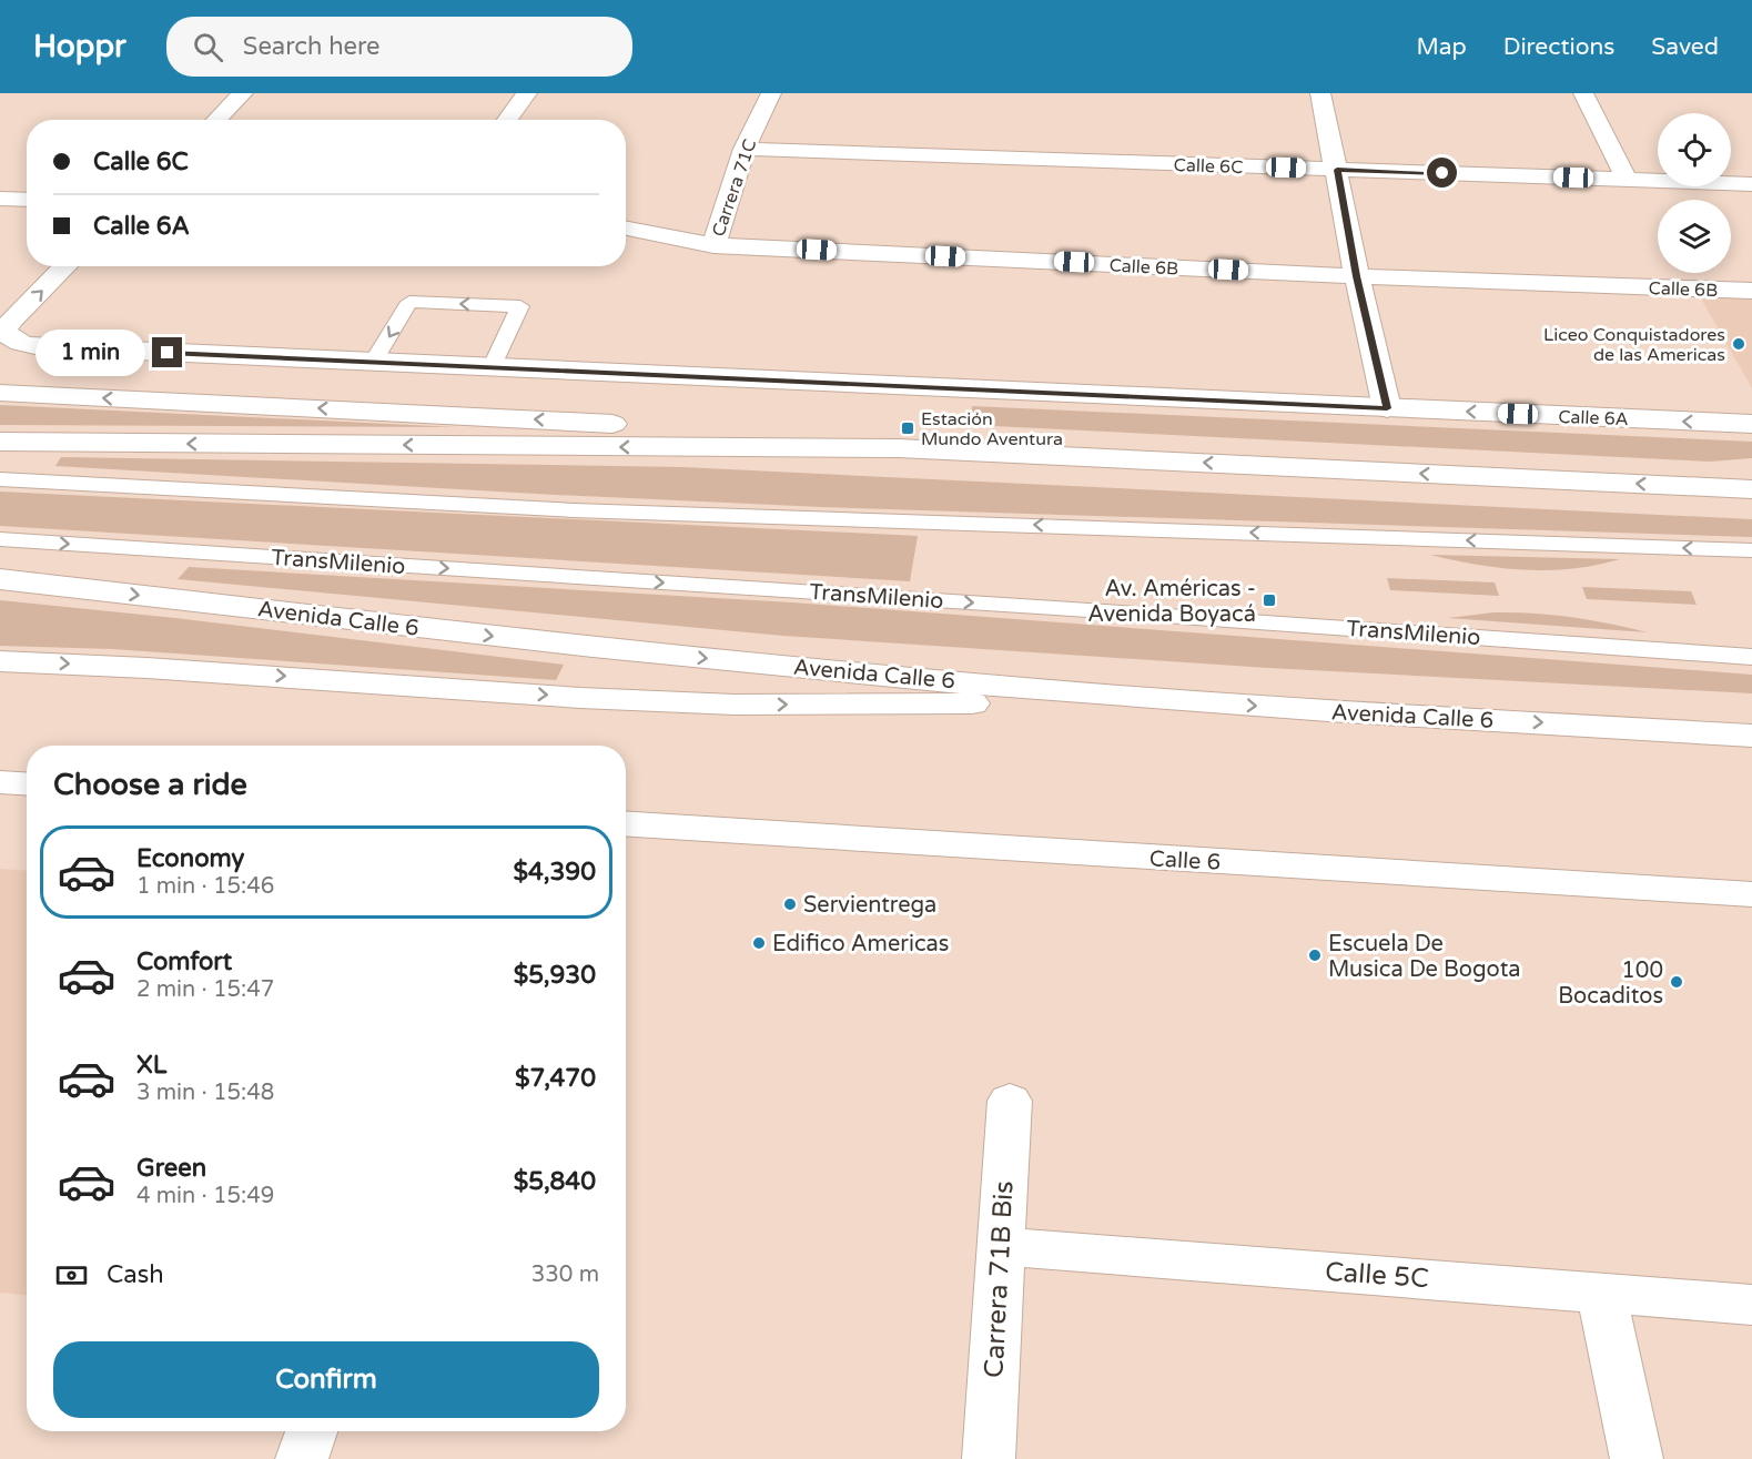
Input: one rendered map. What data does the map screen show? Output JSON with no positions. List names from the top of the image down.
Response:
{
  "streets": {
    "main road": [
      "Calle 6C",
      "Carrera 71C",
      "Calle 6B",
      "Calle 6A",
      "Avenida Calle 6",
      "Calle 6",
      "Calle 5C",
      "Carrera 71B Bis"
    ],
    "lane": ["TransMilenio"]
  },
  "crossings": [
    ["Calle 6C", "Carrera 71C"],
    ["Carrera 71C", "Calle 6B"],
    ["Calle 5C", "Carrera 71B Bis"]
  ],
  "places": {
    "other": [
      "Liceo Conquistadores de las Americas",
      "Servientrega",
      "Edifico Americas",
      "Escuela De Musica De Bogota",
      "100 Bocaditos"
    ],
    "transit": ["Estación Mundo Aventura", "Av. Américas - Avenida Boyacá"]
  },
  "page": {
    "header": "Hoppr",
    "search": "Search here",
    "nav": ["Map", "Directions", "Saved"],
    "banner": ["Calle 6C", "Calle 6A"],
    "bubble": "1 min",
    "heading": "Choose a ride",
    "list": [
      {
        "name": "Economy",
        "note": "1 min · 15:46",
        "value": "$4,390"
      },
      {
        "name": "Comfort",
        "note": "2 min · 15:47",
        "value": "$5,930"
      },
      {
        "name": "XL",
        "note": "3 min · 15:48",
        "value": "$7,470"
      },
      {
        "name": "Green",
        "note": "4 min · 15:49",
        "value": "$5,840"
      }
    ],
    "pay": ["Cash", "330 m"],
    "buttons": "Confirm"
  }
}
